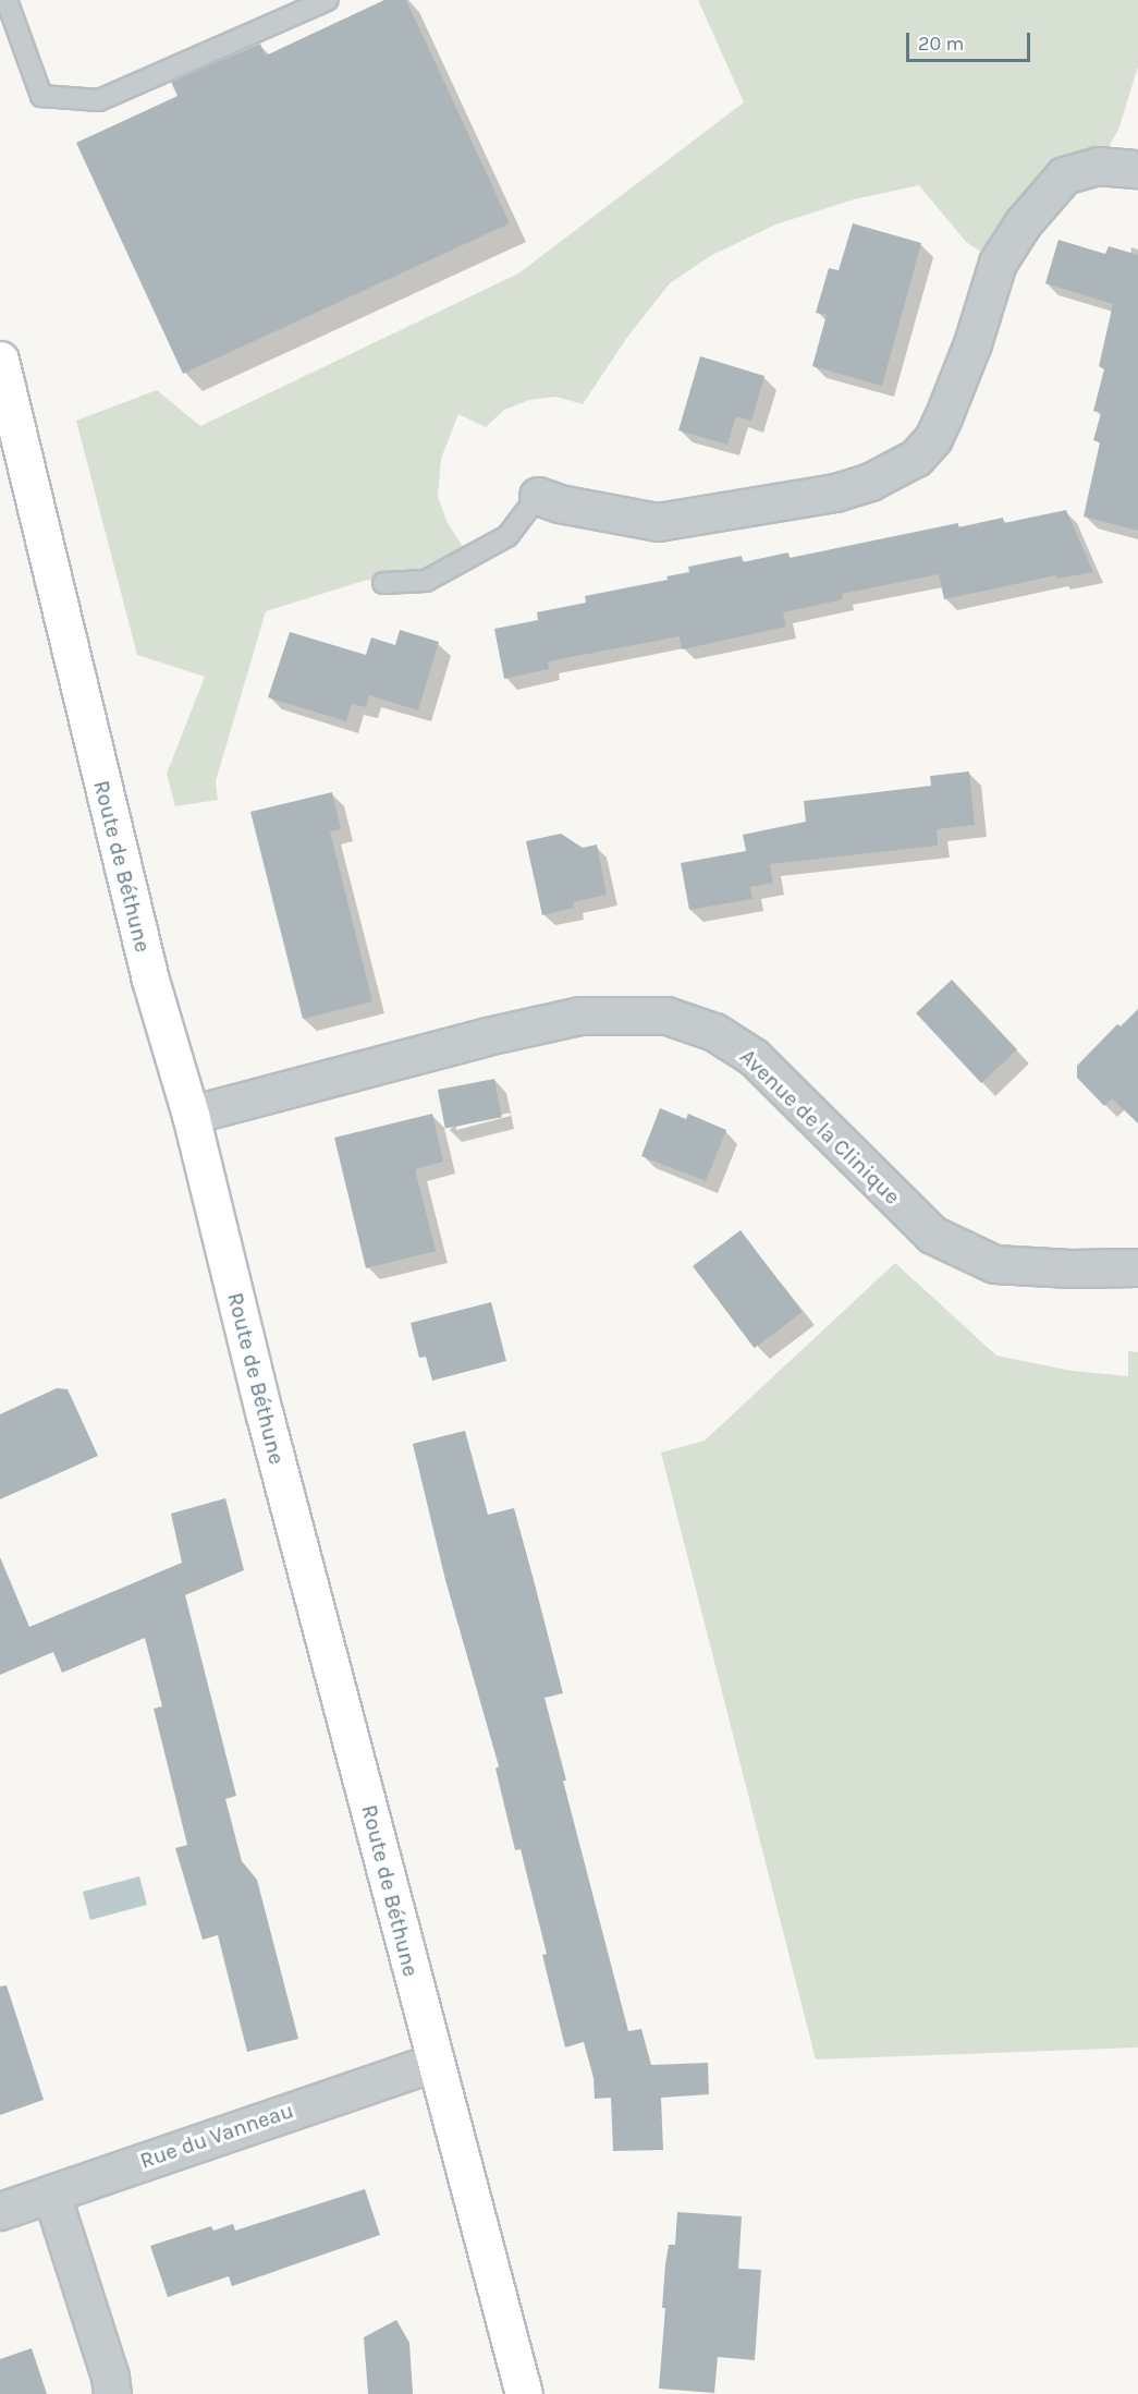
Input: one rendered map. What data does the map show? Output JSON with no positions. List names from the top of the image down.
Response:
{
  "streets": {
    "main road": ["Route de Béthune"],
    "street": ["Avenue de la Clinique", "Rue du Vanneau"]
  },
  "crossings": [
    ["Route de Béthune", "Avenue de la Clinique"],
    ["Route de Béthune", "Rue du Vanneau"]
  ],
  "scale_bar": "20 m"
}
